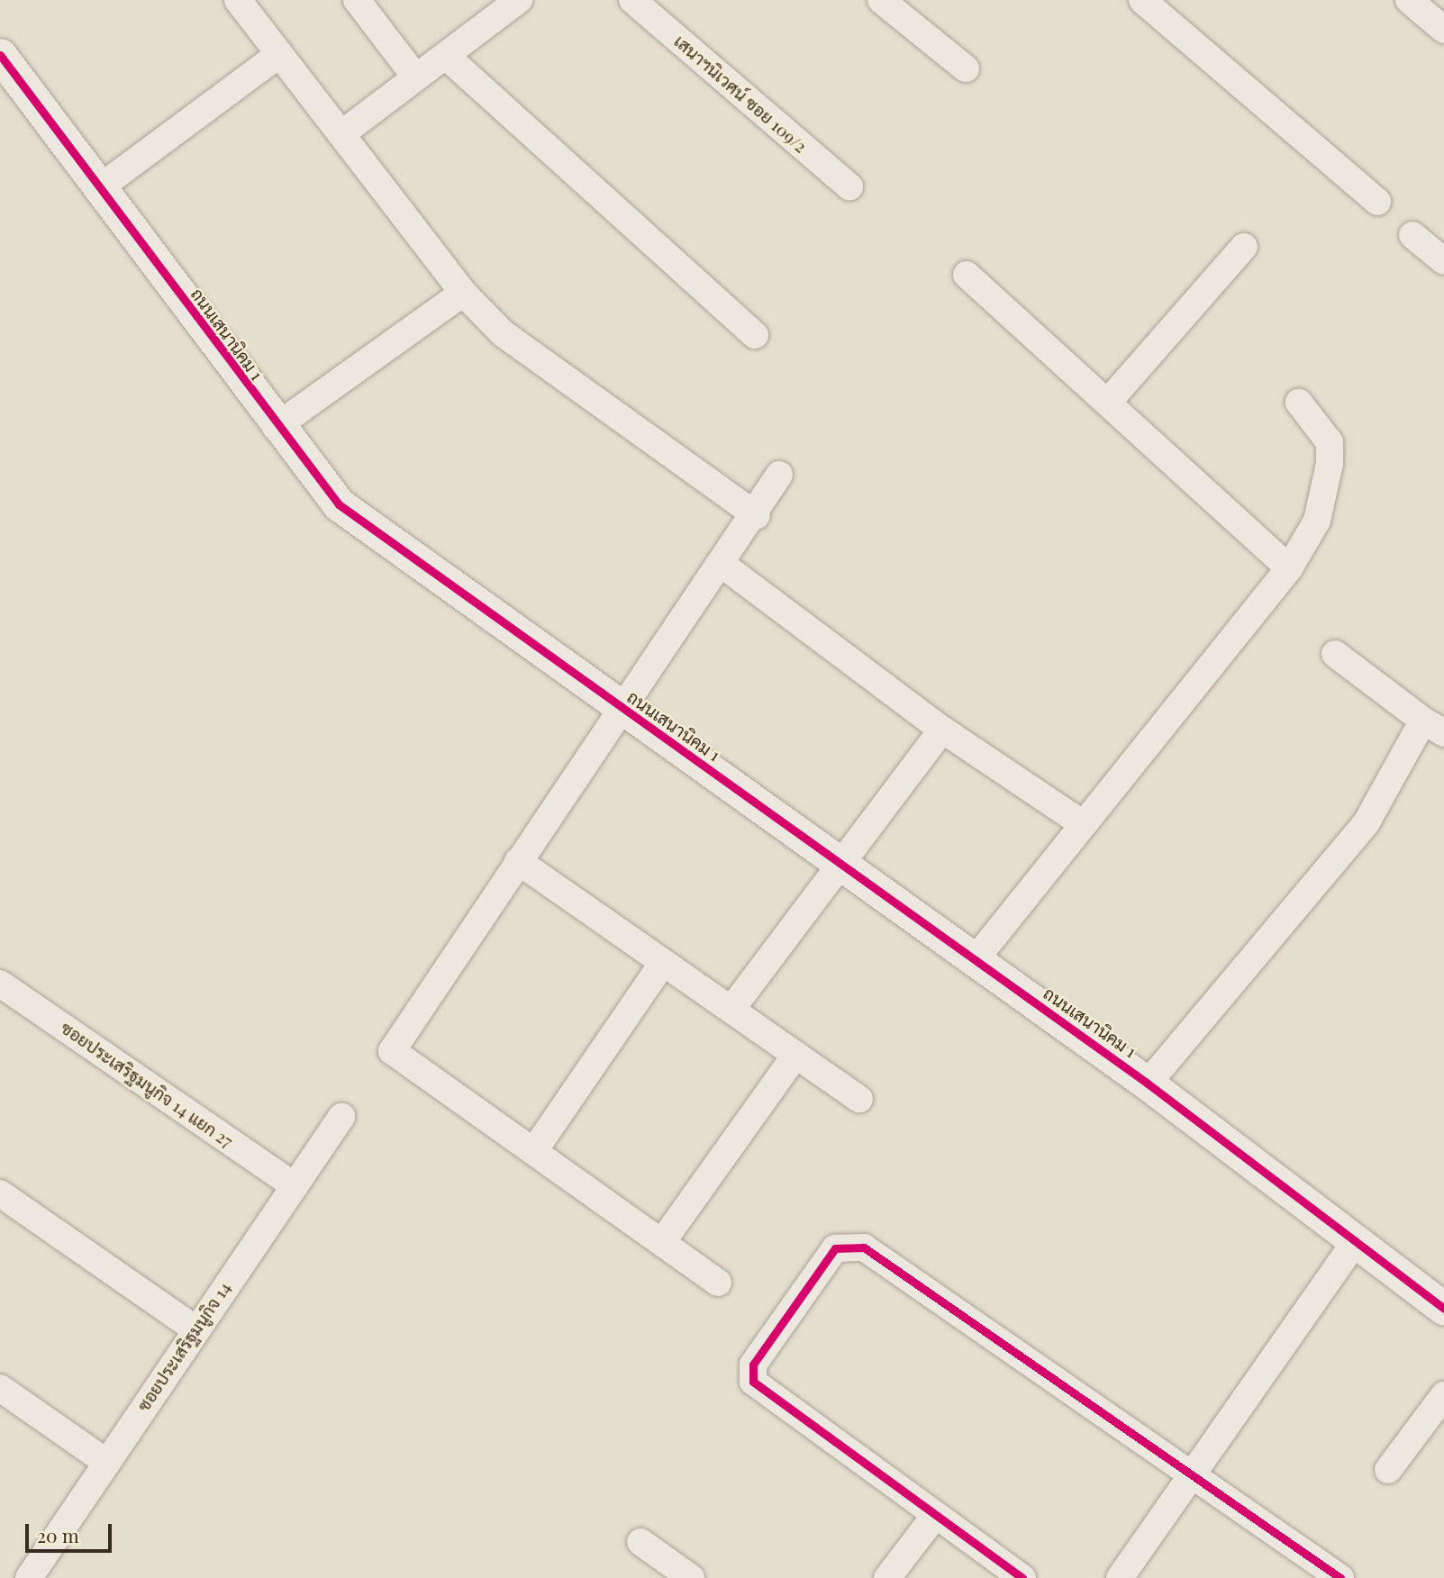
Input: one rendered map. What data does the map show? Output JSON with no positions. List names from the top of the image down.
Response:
{
  "streets": {
    "street": [
      "เสนาฯนิเวศน์ ซอย 109/2",
      "ถนนเสนานิคม 1",
      "ซอยประเสริฐมนูกิจ 14 แยก 27",
      "ซอยประเสริฐมนูกิจ 14"
    ]
  },
  "crossings": [
    ["ซอยประเสริฐมนูกิจ 14 แยก 27", "ซอยประเสริฐมนูกิจ 14"]
  ],
  "scale_bar": "20 m"
}
